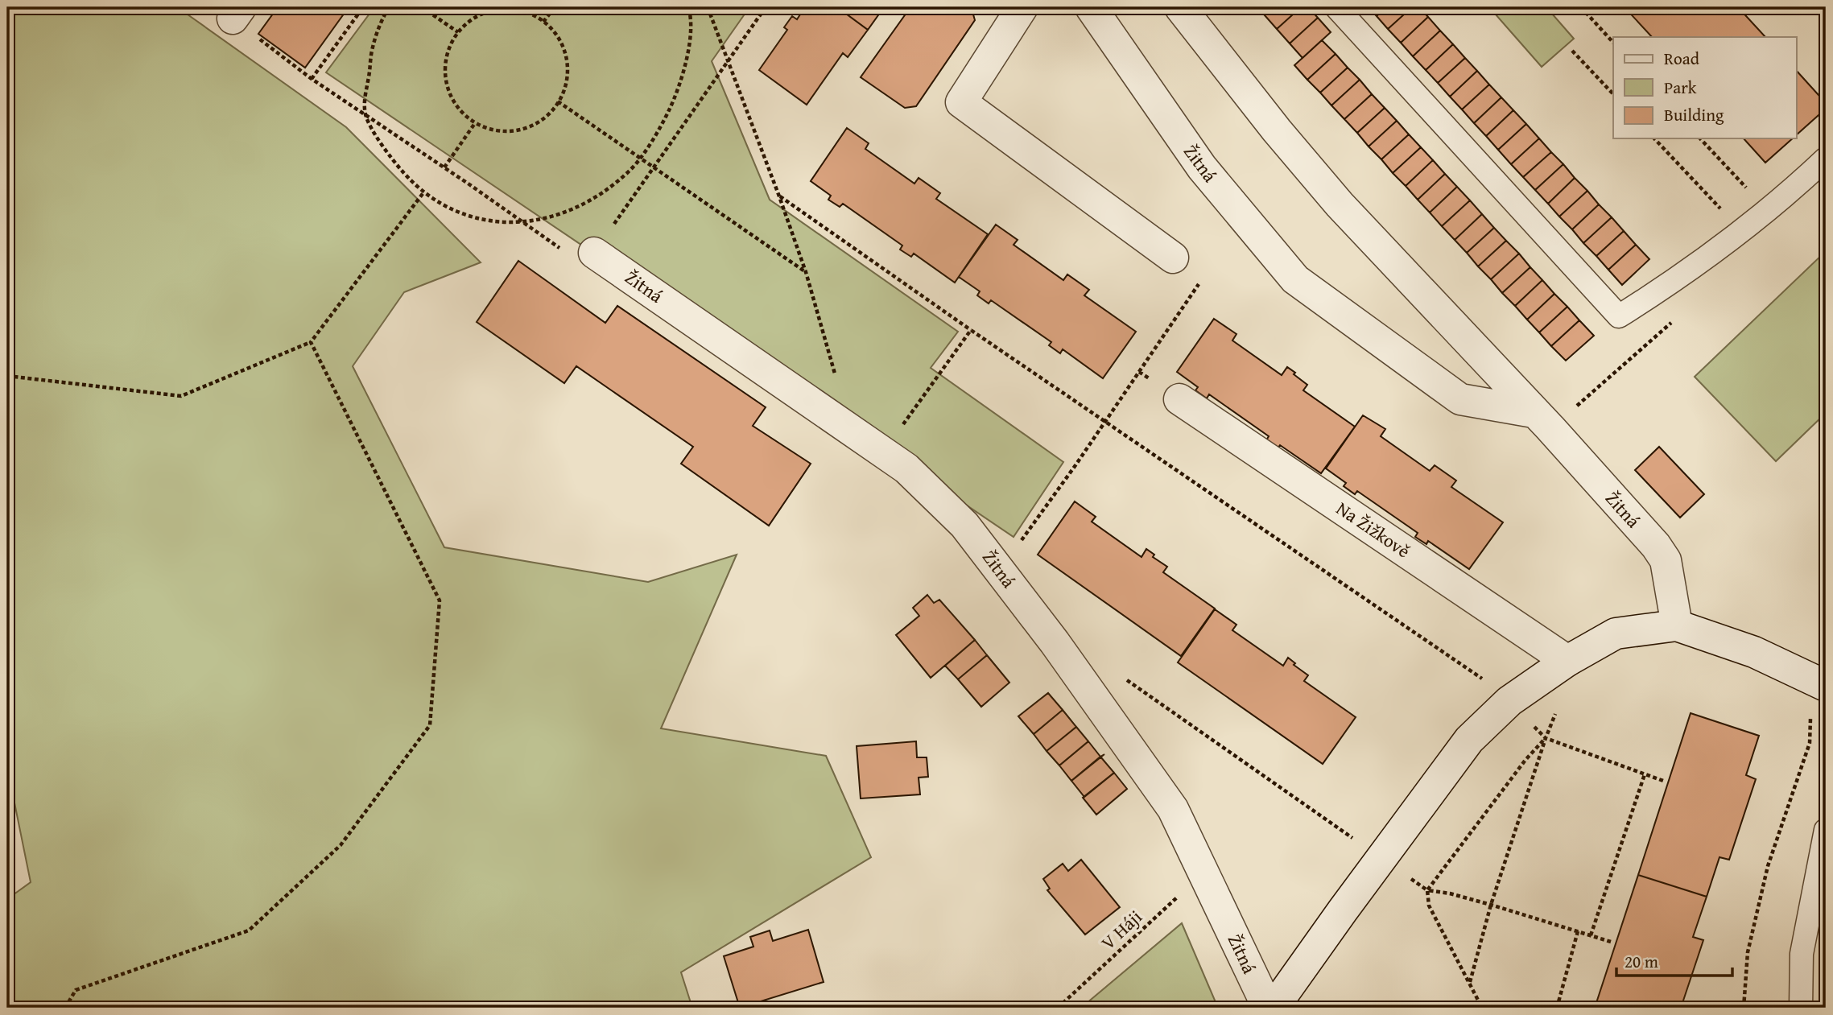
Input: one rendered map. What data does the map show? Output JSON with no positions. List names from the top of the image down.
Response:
{
  "streets": {
    "street": ["Žitná", "Na Žižkově"],
    "path": ["V Háji"]
  },
  "crossings": [
    ["Žitná", "V Háji"]
  ],
  "legend": ["Road", "Park", "Building"],
  "scale_bar": "20 m"
}
